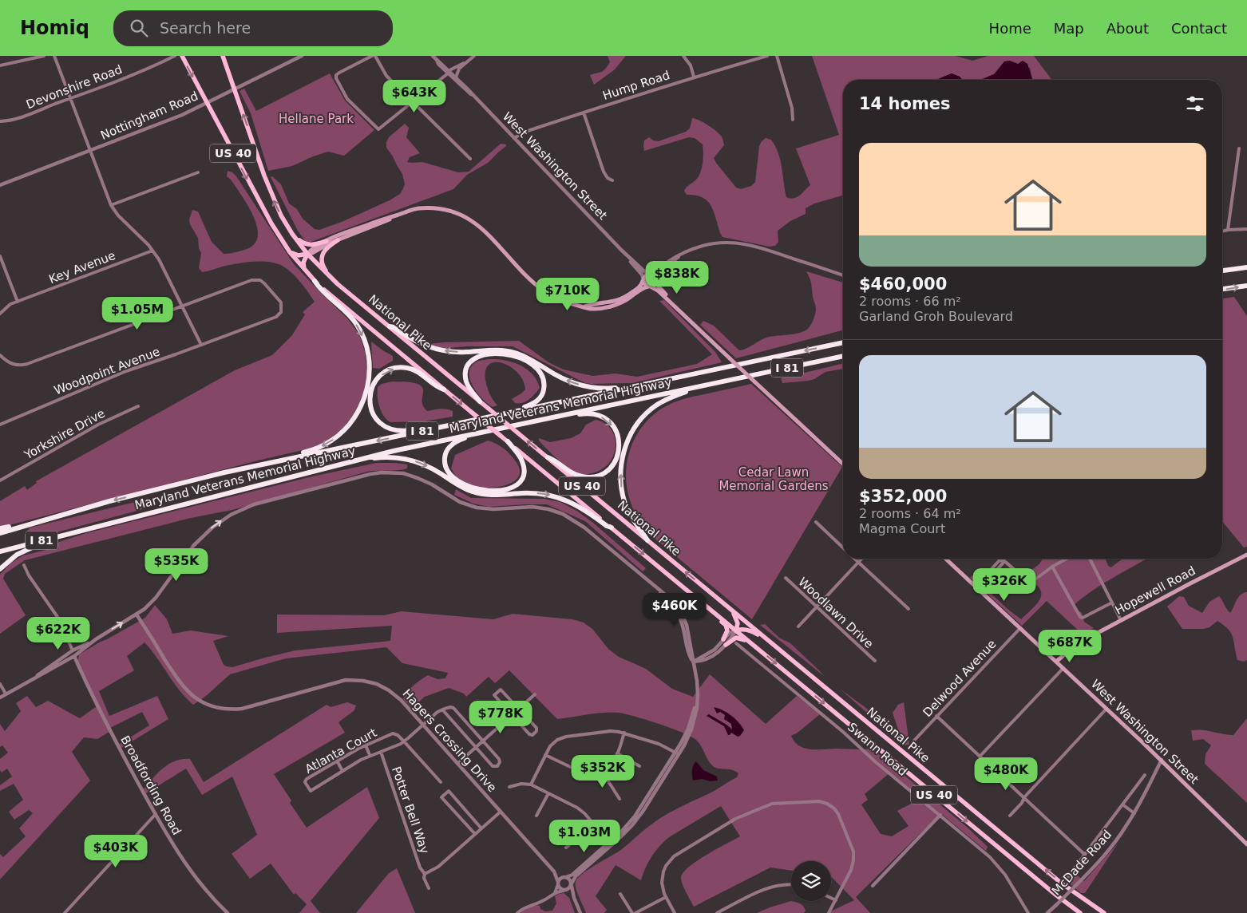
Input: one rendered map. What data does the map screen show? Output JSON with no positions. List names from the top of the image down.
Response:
{
  "streets": {
    "highway": ["I 81", "Maryland Veterans Memorial Highway"],
    "main road": [
      "US 40",
      "West Washington Street",
      "National Pike",
      "Hopewell Road"
    ],
    "street": [
      "Hump Road",
      "Devonshire Road",
      "Nottingham Road",
      "Key Avenue",
      "Woodpoint Avenue",
      "Yorkshire Drive",
      "Woodlawn Drive",
      "Delwood Avenue",
      "Hagers Crossing Drive",
      "Swann Road",
      "Atlanta Court",
      "Broadfording Road",
      "Potter Bell Way",
      "McDade Road"
    ]
  },
  "crossings": [
    ["Hump Road", "West Washington Street"],
    ["Nottingham Road", "US 40"],
    ["Nottingham Road", "National Pike"],
    ["US 40", "National Pike"],
    ["West Washington Street", "Hopewell Road"],
    ["West Washington Street", "Delwood Avenue"],
    ["West Washington Street", "McDade Road"],
    ["Hagers Crossing Drive", "Atlanta Court"],
    ["Atlanta Court", "Potter Bell Way"]
  ],
  "parks": ["Hellane Park", "Cedar Lawn Memorial Gardens"],
  "page": {
    "header": "Homiq",
    "search": "Search here",
    "nav": [
      "Home",
      "Map",
      "About",
      "Contact"
    ],
    "price": [
      "$643K",
      "$838K",
      "$710K",
      "$1.05M",
      "$535K",
      "$326K",
      "$460K",
      "$622K",
      "$687K",
      "$778K",
      "$352K",
      "$480K",
      "$1.03M",
      "$403K"
    ],
    "heading": "14 homes",
    "list": [
      {
        "name": "$460,000",
        "note": "2 rooms · 66 m² · Garland Groh Boulevard"
      },
      {
        "name": "$352,000",
        "note": "2 rooms · 64 m² · Magma Court"
      }
    ]
  }
}
